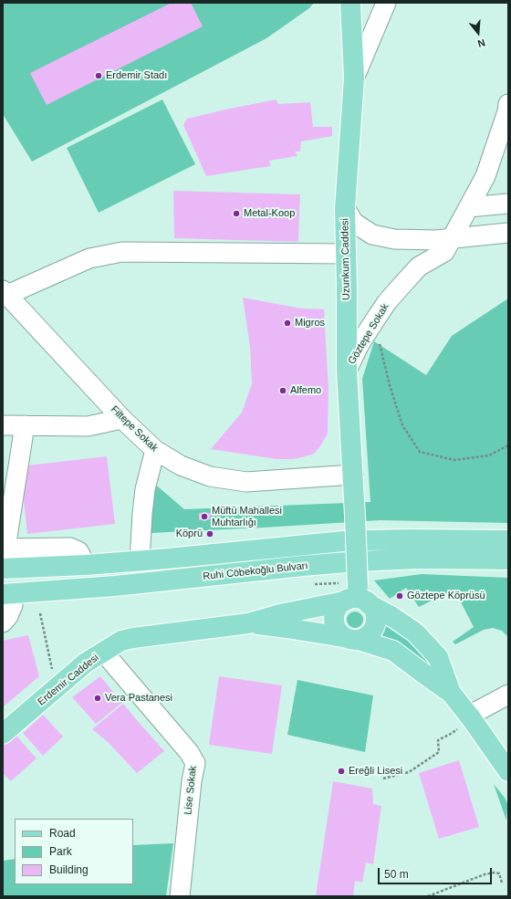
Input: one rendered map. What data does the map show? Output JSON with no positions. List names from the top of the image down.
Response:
{
  "streets": {
    "main road": ["Uzunkum Caddesi", "Ruhi Cöbekoğlu Bulvarı", "Erdemir Caddesi"],
    "street": ["Göztepe Sokak", "Filtepe Sokak", "Lise Sokak"]
  },
  "crossings": [
    ["Uzunkum Caddesi", "Göztepe Sokak"],
    ["Uzunkum Caddesi", "Filtepe Sokak"],
    ["Uzunkum Caddesi", "Erdemir Caddesi"],
    ["Erdemir Caddesi", "Lise Sokak"]
  ],
  "places": [
    "Erdemir Stadı",
    "Metal-Koop",
    "Migros",
    "Alfemo",
    "Müftü Mahallesi Muhtarlığı",
    "Köprü",
    "Göztepe Köprüsü",
    "Vera Pastanesi",
    "Ereğli Lisesi"
  ],
  "legend": ["Road", "Park", "Building"],
  "scale_bar": "50 m",
  "north": "bottom"
}
